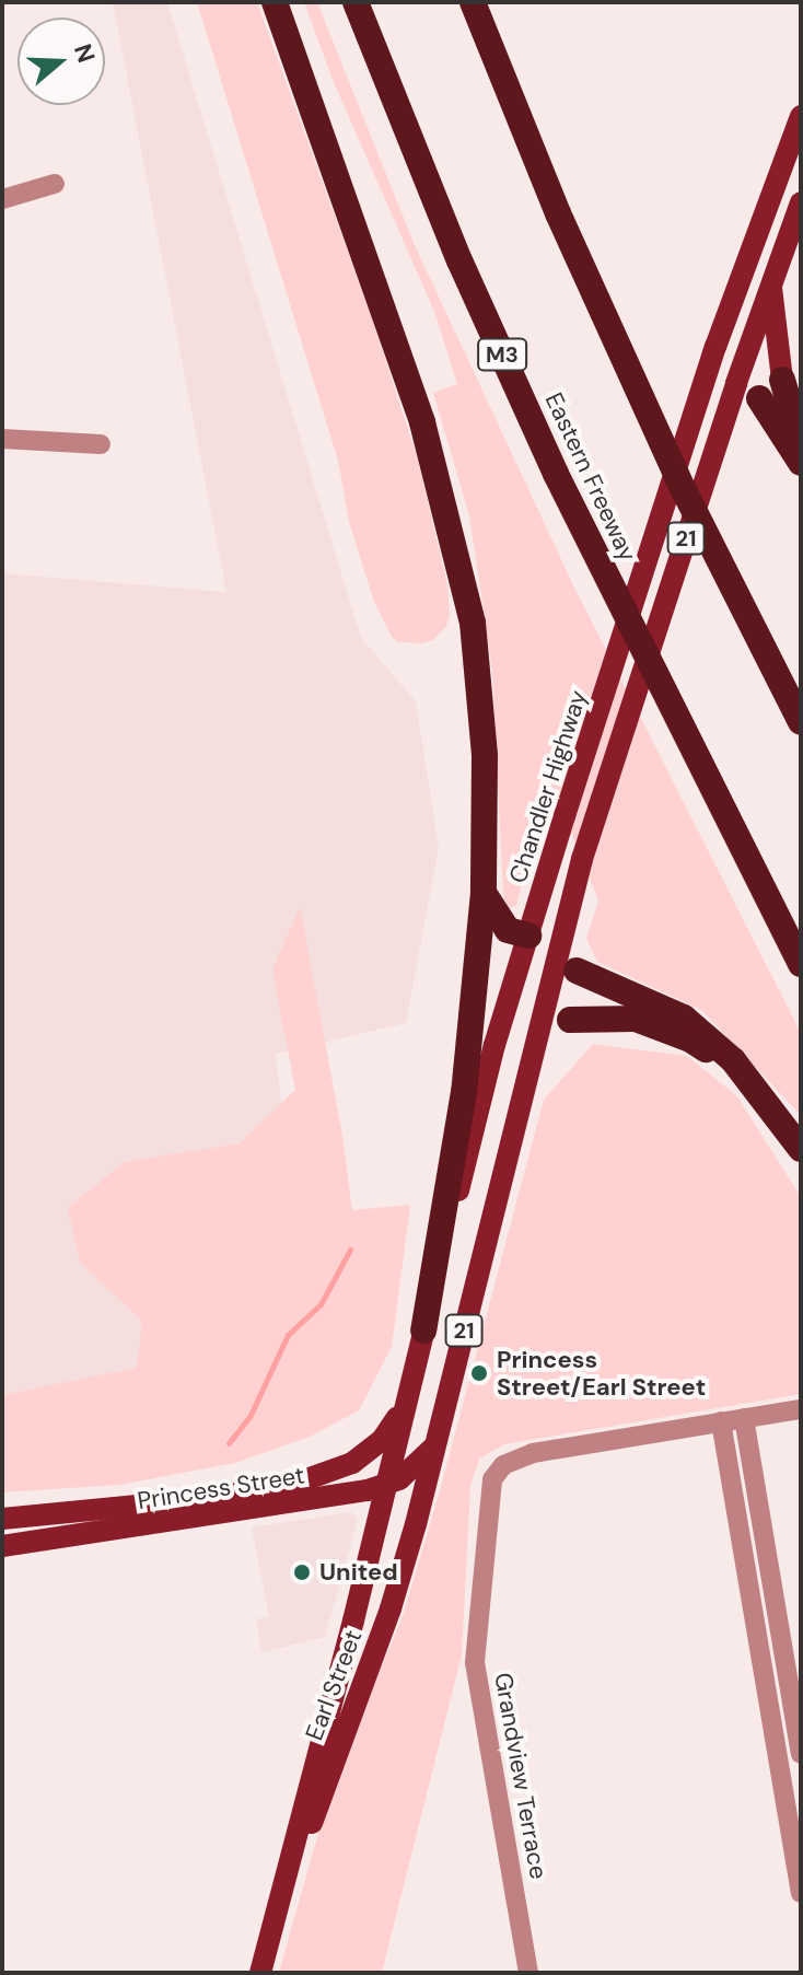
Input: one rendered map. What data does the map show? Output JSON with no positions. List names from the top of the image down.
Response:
{
  "streets": {
    "highway": ["M3", "Eastern Freeway"],
    "main road": [
      "21",
      "Chandler Highway",
      "Princess Street",
      "Earl Street"
    ],
    "street": ["Grandview Terrace"]
  },
  "crossings": [
    ["21", "Princess Street"],
    ["21", "Earl Street"],
    ["Chandler Highway", "Princess Street"],
    ["Chandler Highway", "Earl Street"],
    ["Princess Street", "Earl Street"]
  ],
  "places": ["Princess Street/Earl Street", "United"],
  "north": "right"
}
